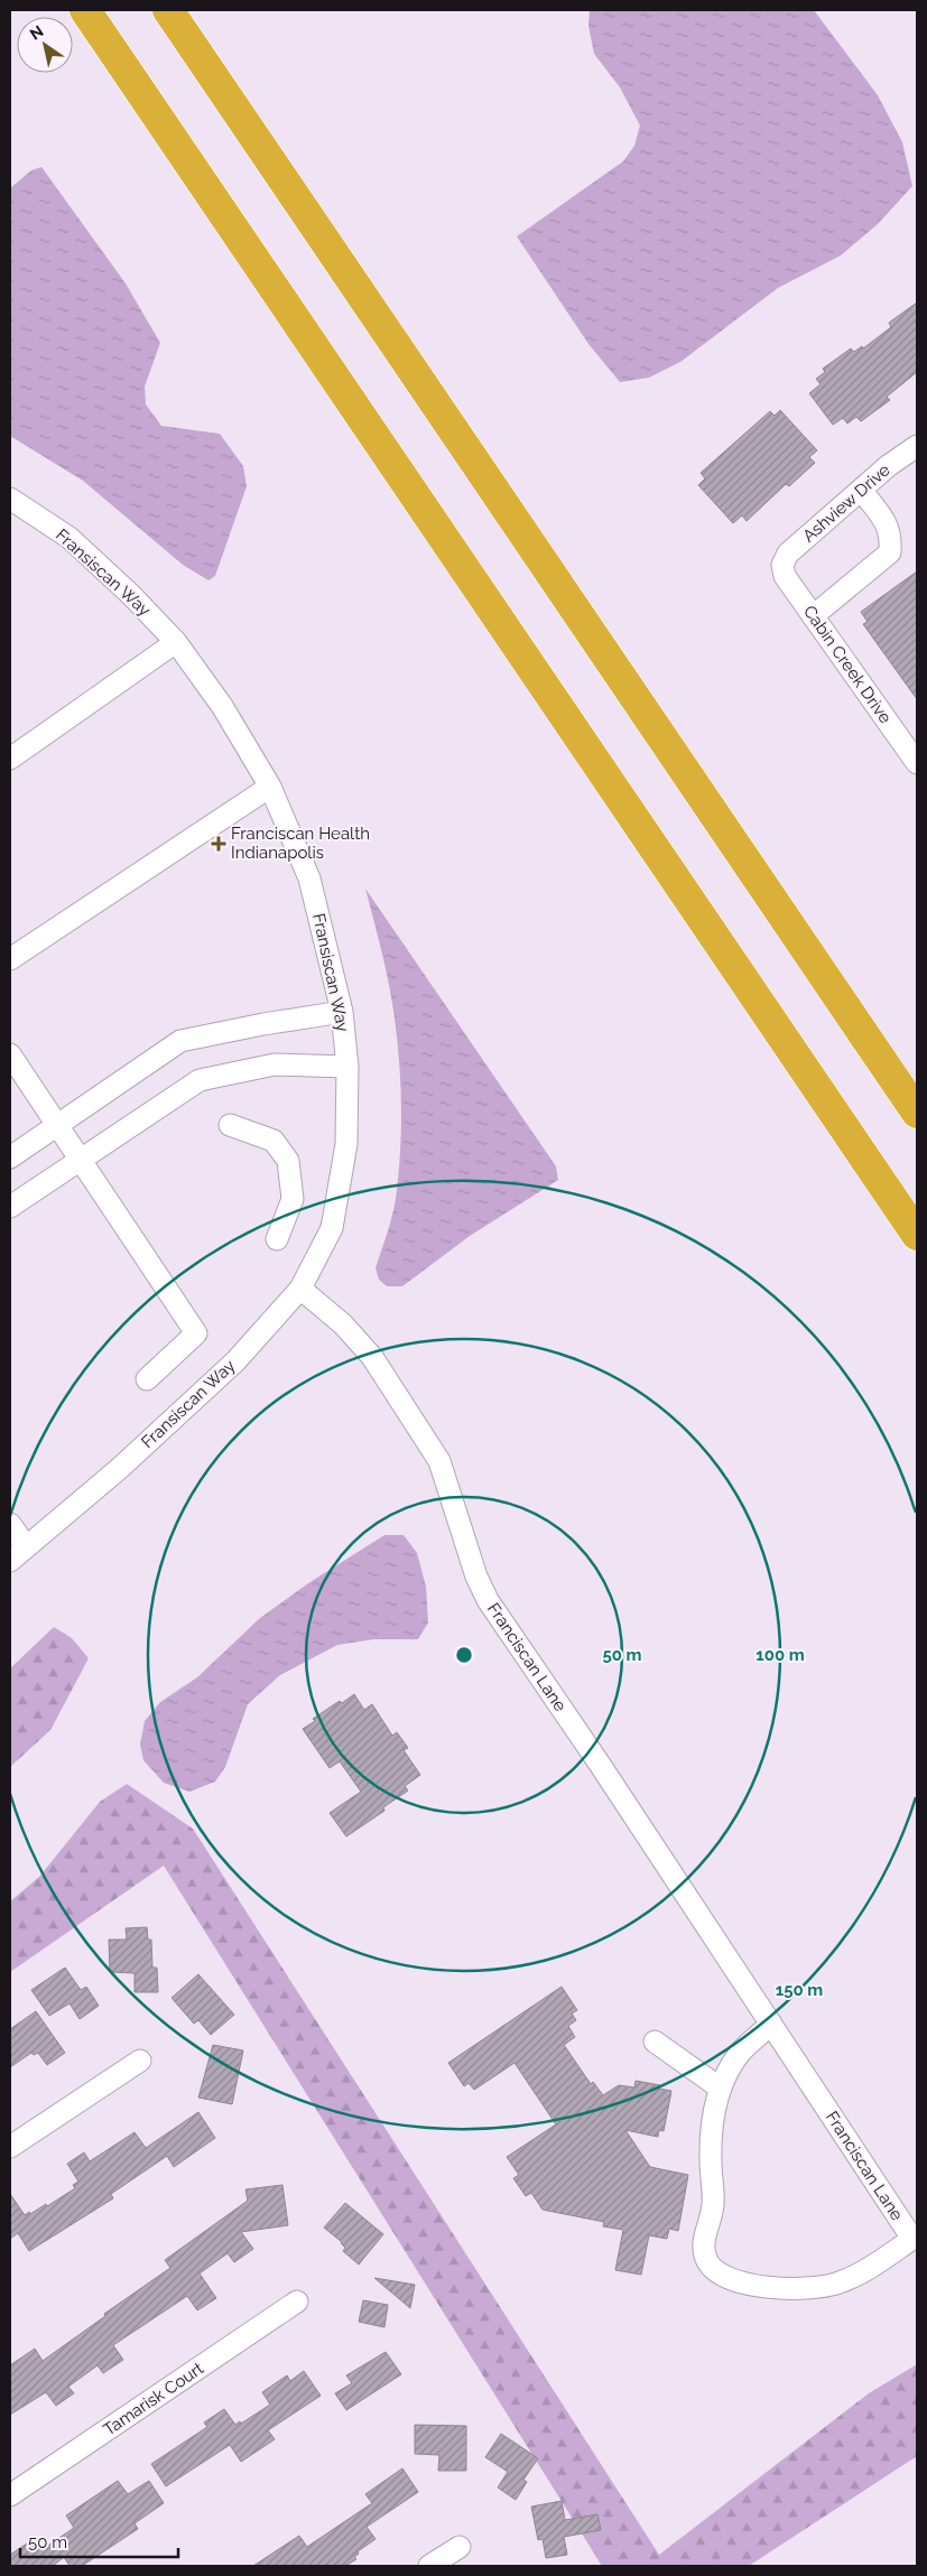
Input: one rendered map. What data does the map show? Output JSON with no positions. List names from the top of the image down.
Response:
{
  "streets": {
    "street": [
      "Ashview Drive",
      "Fransiscan Way",
      "Cabin Creek Drive",
      "Franciscan Lane",
      "Tamarisk Court"
    ]
  },
  "crossings": [
    ["Ashview Drive", "Cabin Creek Drive"],
    ["Fransiscan Way", "Franciscan Lane"]
  ],
  "places": {
    "health": ["Franciscan Health Indianapolis"]
  },
  "scale_bar": "50 m",
  "north": "top left",
  "rings": ["50 m", "100 m", "150 m"]
}
